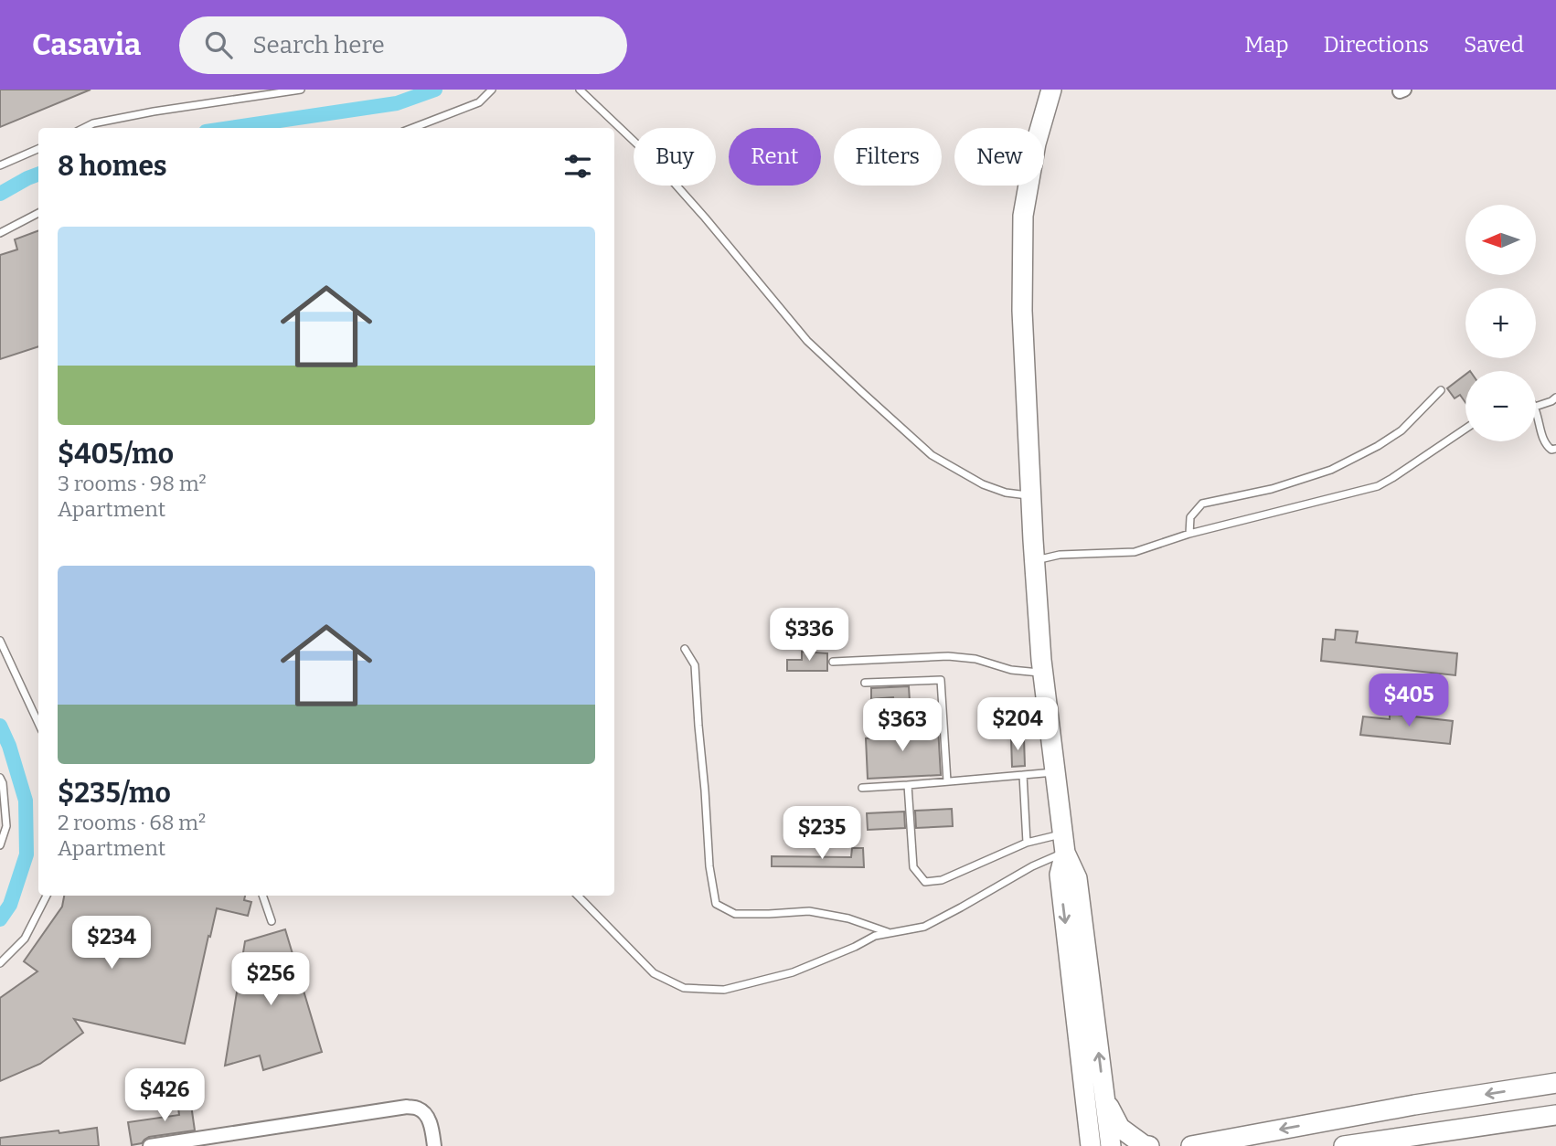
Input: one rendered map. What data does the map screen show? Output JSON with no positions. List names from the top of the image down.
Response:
{
  "north": "left",
  "page": {
    "header": "Casavia",
    "search": "Search here",
    "nav": ["Map", "Directions", "Saved"],
    "chip": [
      "Buy",
      "Rent",
      "Filters",
      "New"
    ],
    "heading": "8 homes",
    "map_buttons": ["+", "−"],
    "list": [
      {
        "name": "$405/mo",
        "note": "3 rooms · 98 m² · Apartment"
      },
      {
        "name": "$235/mo",
        "note": "2 rooms · 68 m² · Apartment"
      }
    ],
    "price": [
      "$336",
      "$405",
      "$204",
      "$363",
      "$235",
      "$234",
      "$256",
      "$426"
    ]
  }
}
